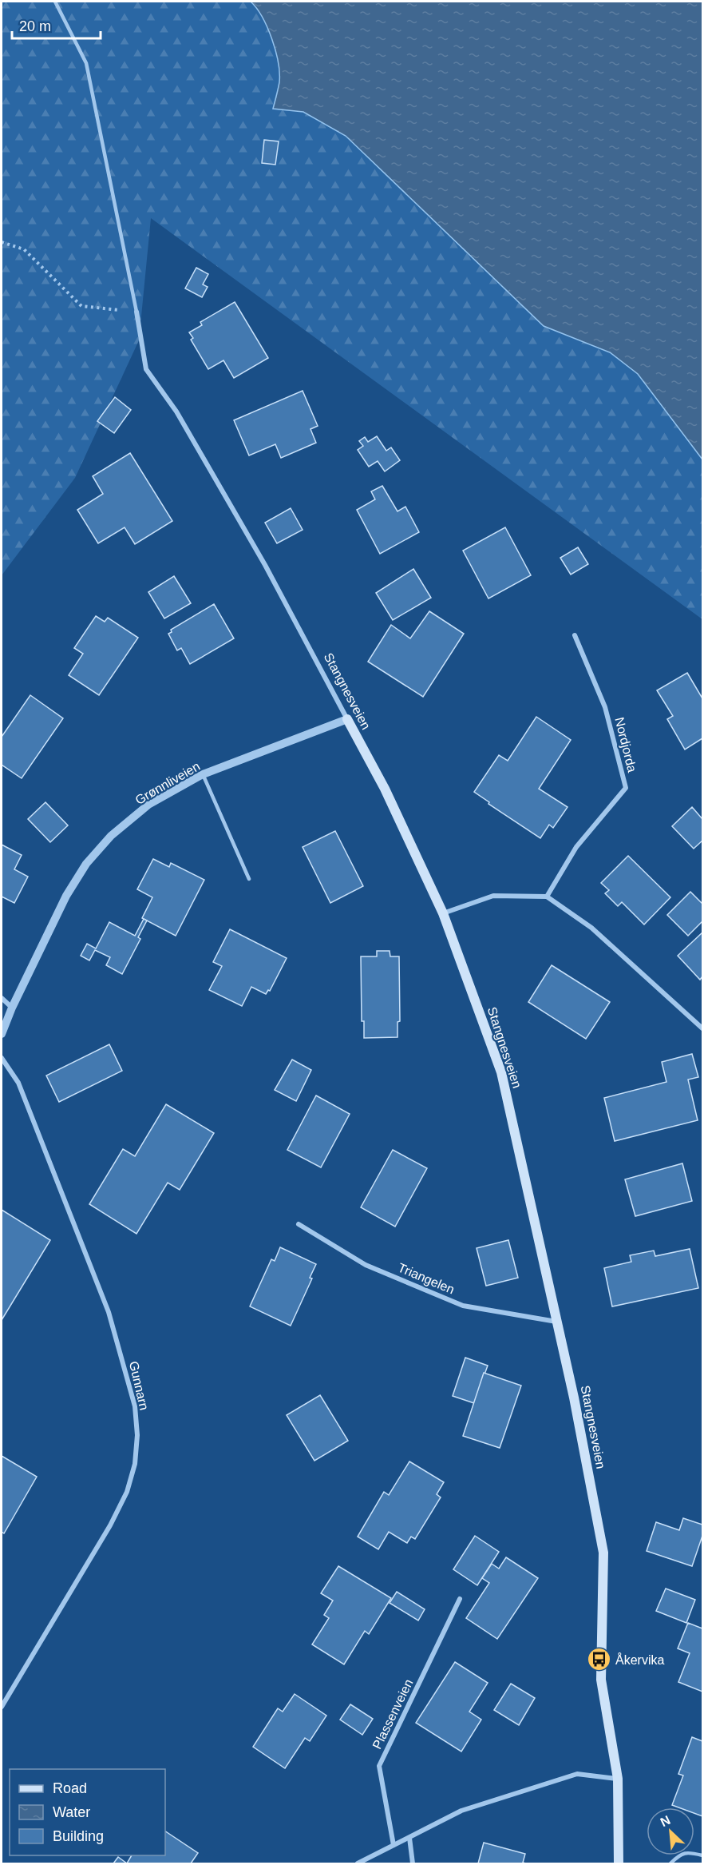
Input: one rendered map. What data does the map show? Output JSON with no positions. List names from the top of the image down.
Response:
{
  "streets": {
    "main road": ["Stangnesveien"],
    "street": [
      "Nordjorda",
      "Grønnliveien",
      "Triangelen",
      "Gunnarn",
      "Plassenveien"
    ]
  },
  "crossings": [
    ["Stangnesveien", "Grønnliveien"],
    ["Stangnesveien", "Triangelen"]
  ],
  "places": {
    "bus stop": ["Åkervika"]
  },
  "legend": ["Road", "Water", "Building"],
  "scale_bar": "20 m",
  "north": "top left"
}
